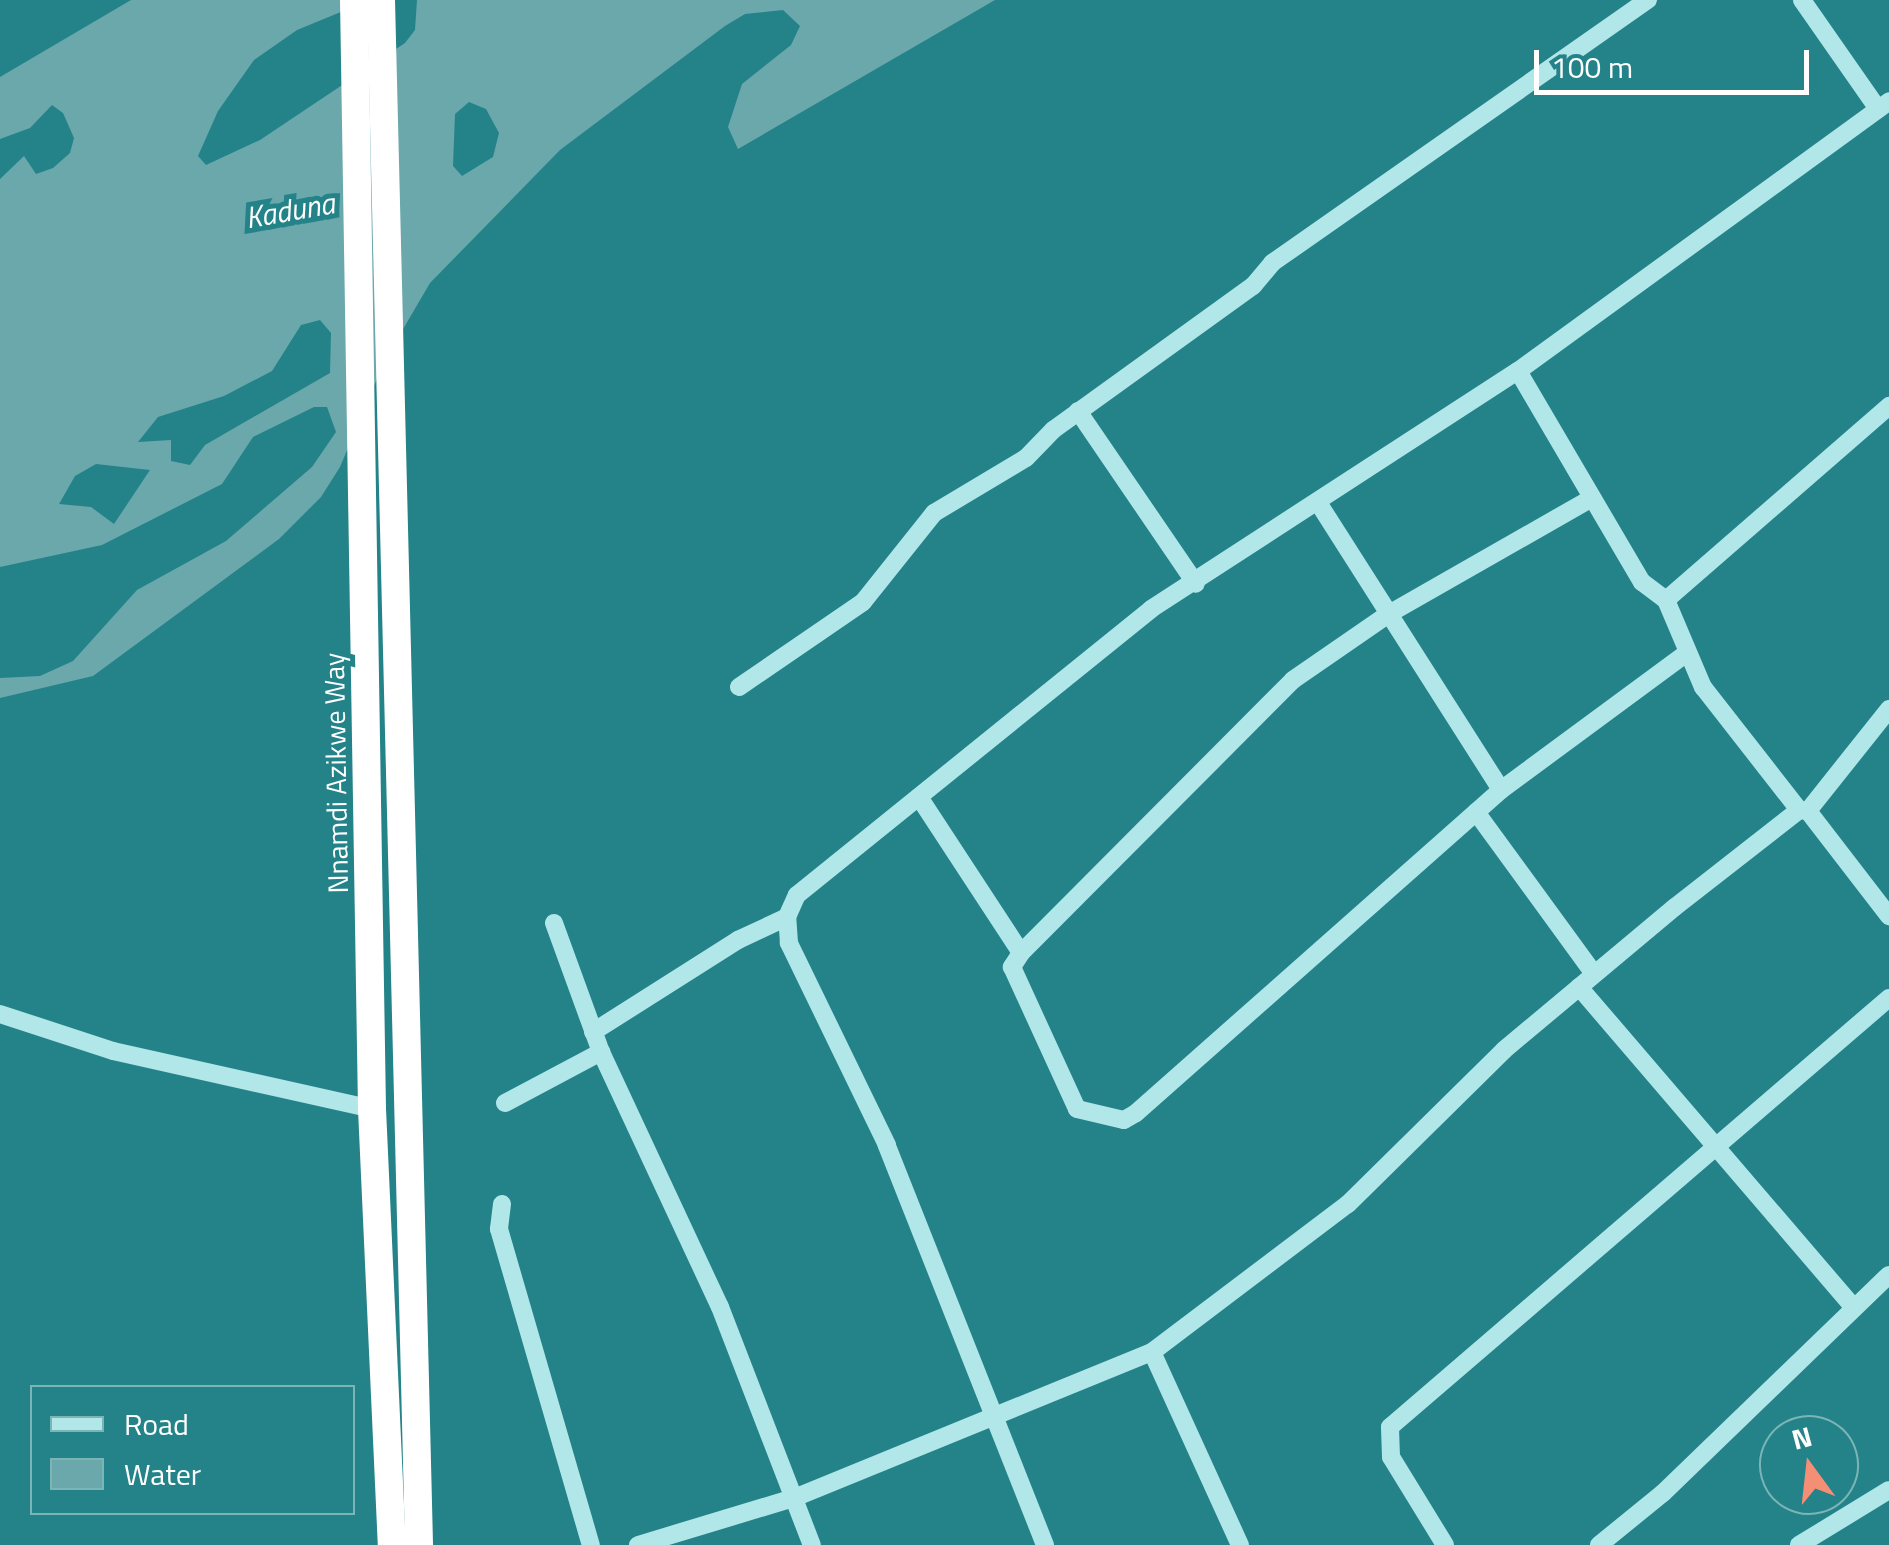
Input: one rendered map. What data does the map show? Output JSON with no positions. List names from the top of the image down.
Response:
{
  "streets": {
    "highway": ["Nnamdi Azikwe Way"]
  },
  "water": ["Kaduna"],
  "legend": ["Road", "Water"],
  "scale_bar": "100 m",
  "north": "top"
}
